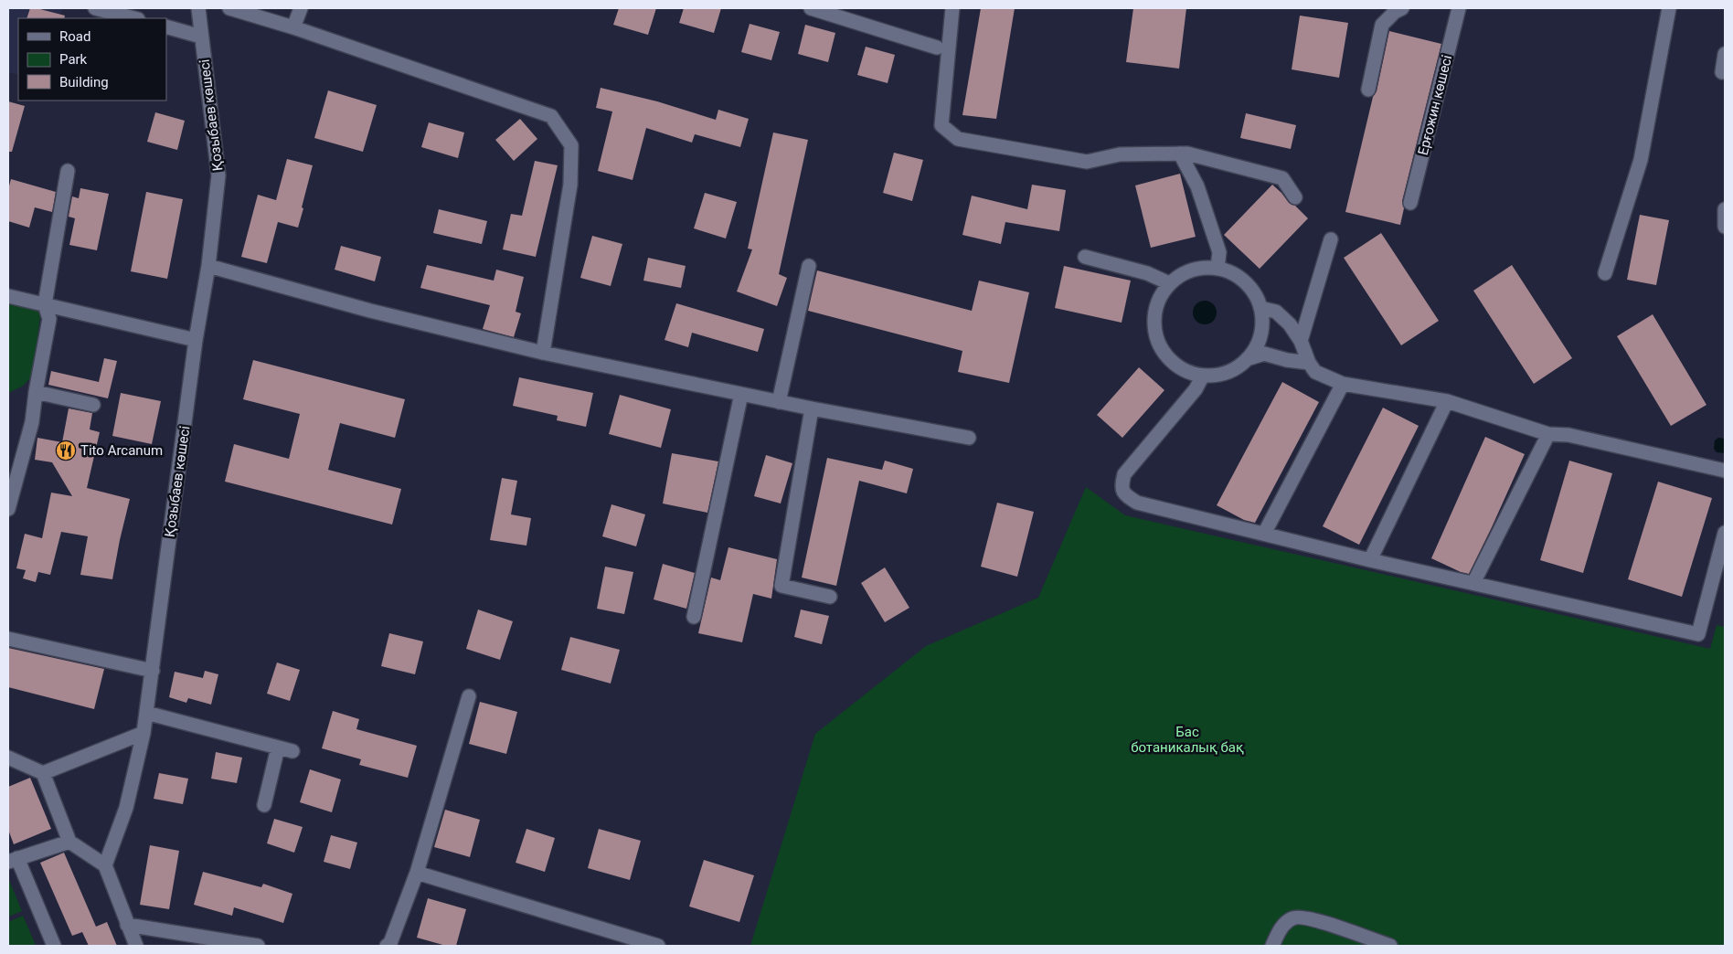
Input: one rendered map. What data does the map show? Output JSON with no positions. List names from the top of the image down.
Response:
{
  "streets": {
    "street": ["Ерғожин көшесі", "Қозыбаев көшесі"]
  },
  "parks": ["Бас ботаникалық бақ"],
  "places": {
    "restaurant": ["Tito Arcanum"]
  },
  "legend": ["Road", "Park", "Building"]
}
